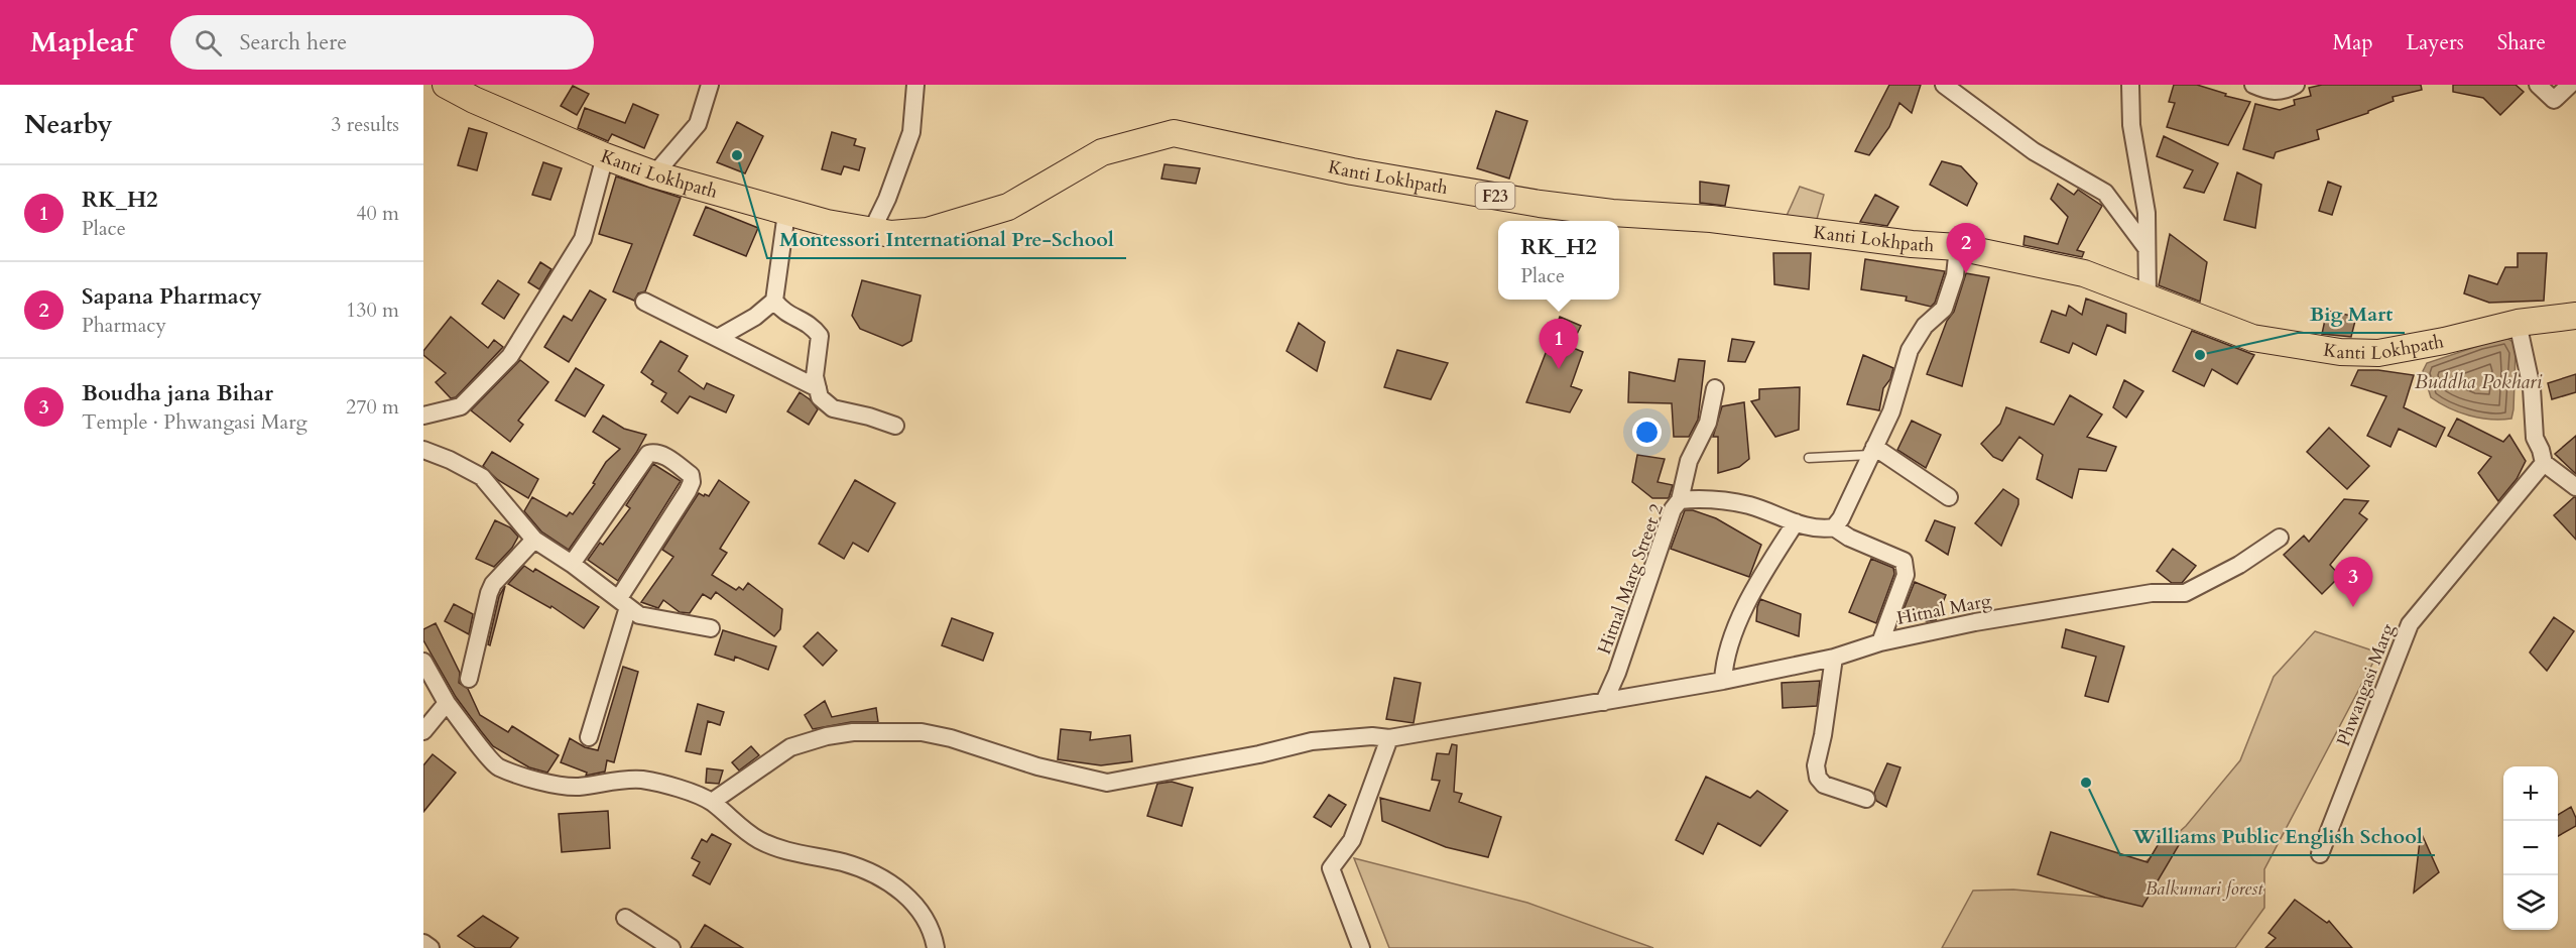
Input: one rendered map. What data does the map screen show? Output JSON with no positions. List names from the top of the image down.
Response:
{
  "streets": {
    "main road": ["Kanti Lokhpath", "F23"],
    "street": ["Hitnal Marg Street 2", "Hitnal Marg", "Phwangasi Marg"]
  },
  "crossings": [
    ["Hitnal Marg Street 2", "Hitnal Marg"]
  ],
  "water": ["Buddha Pokhari"],
  "parks": ["Balkumari forest"],
  "places": ["Montessori International Pre-School", "Big Mart", "Williams Public English School"],
  "page": {
    "header": "Mapleaf",
    "search": "Search here",
    "nav": ["Map", "Layers", "Share"],
    "heading": ["Nearby", "3 results"],
    "list": [
      {
        "mark": "1",
        "name": "RK_H2",
        "note": "Place",
        "value": "40 m"
      },
      {
        "mark": "2",
        "name": "Sapana Pharmacy",
        "note": "Pharmacy",
        "value": "130 m"
      },
      {
        "mark": "3",
        "name": "Boudha jana Bihar",
        "note": "Temple · Phwangasi Marg",
        "value": "270 m"
      }
    ],
    "popup": ["RK_H2", "Place"],
    "pins": ["2", "1", "3"],
    "map_buttons": ["+", "−"]
  }
}
